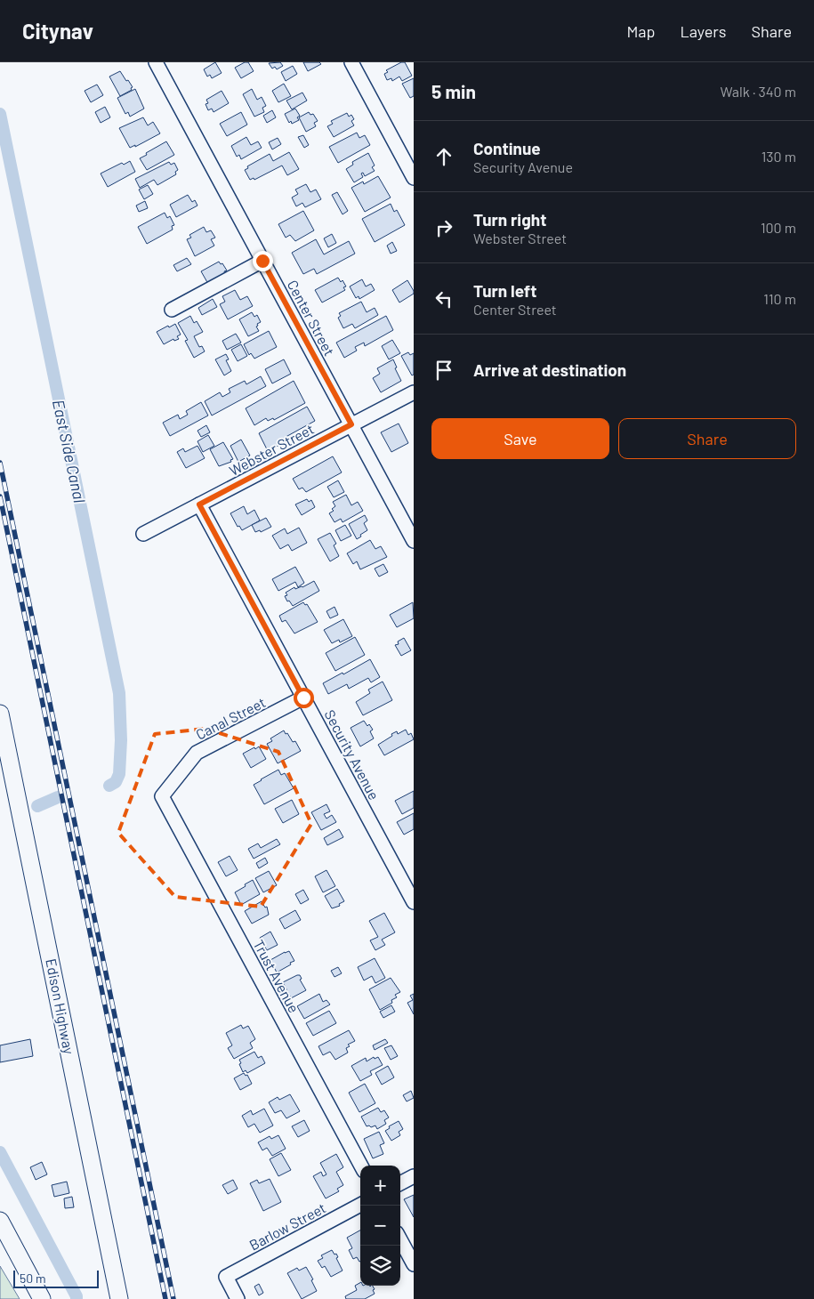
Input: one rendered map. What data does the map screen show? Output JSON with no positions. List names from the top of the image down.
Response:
{
  "streets": {
    "main road": ["Edison Highway"],
    "street": [
      "Center Street",
      "Webster Street",
      "Canal Street",
      "Security Avenue",
      "Trust Avenue",
      "Barlow Street"
    ]
  },
  "crossings": [
    ["Center Street", "Webster Street"],
    ["Webster Street", "Security Avenue"],
    ["Canal Street", "Security Avenue"],
    ["Canal Street", "Trust Avenue"]
  ],
  "water": ["East Side Canal"],
  "scale_bar": "50 m",
  "page": {
    "header": "Citynav",
    "nav": ["Map", "Layers", "Share"],
    "heading": ["5 min", "Walk · 340 m"],
    "list": [
      ["Continue", "Security Avenue", "130 m"],
      ["Turn right", "Webster Street", "100 m"],
      ["Turn left", "Center Street", "110 m"],
      "Arrive at destination"
    ],
    "buttons": ["Save", "Share"],
    "map_buttons": ["+", "−"],
    "scale": "50 m"
  }
}
